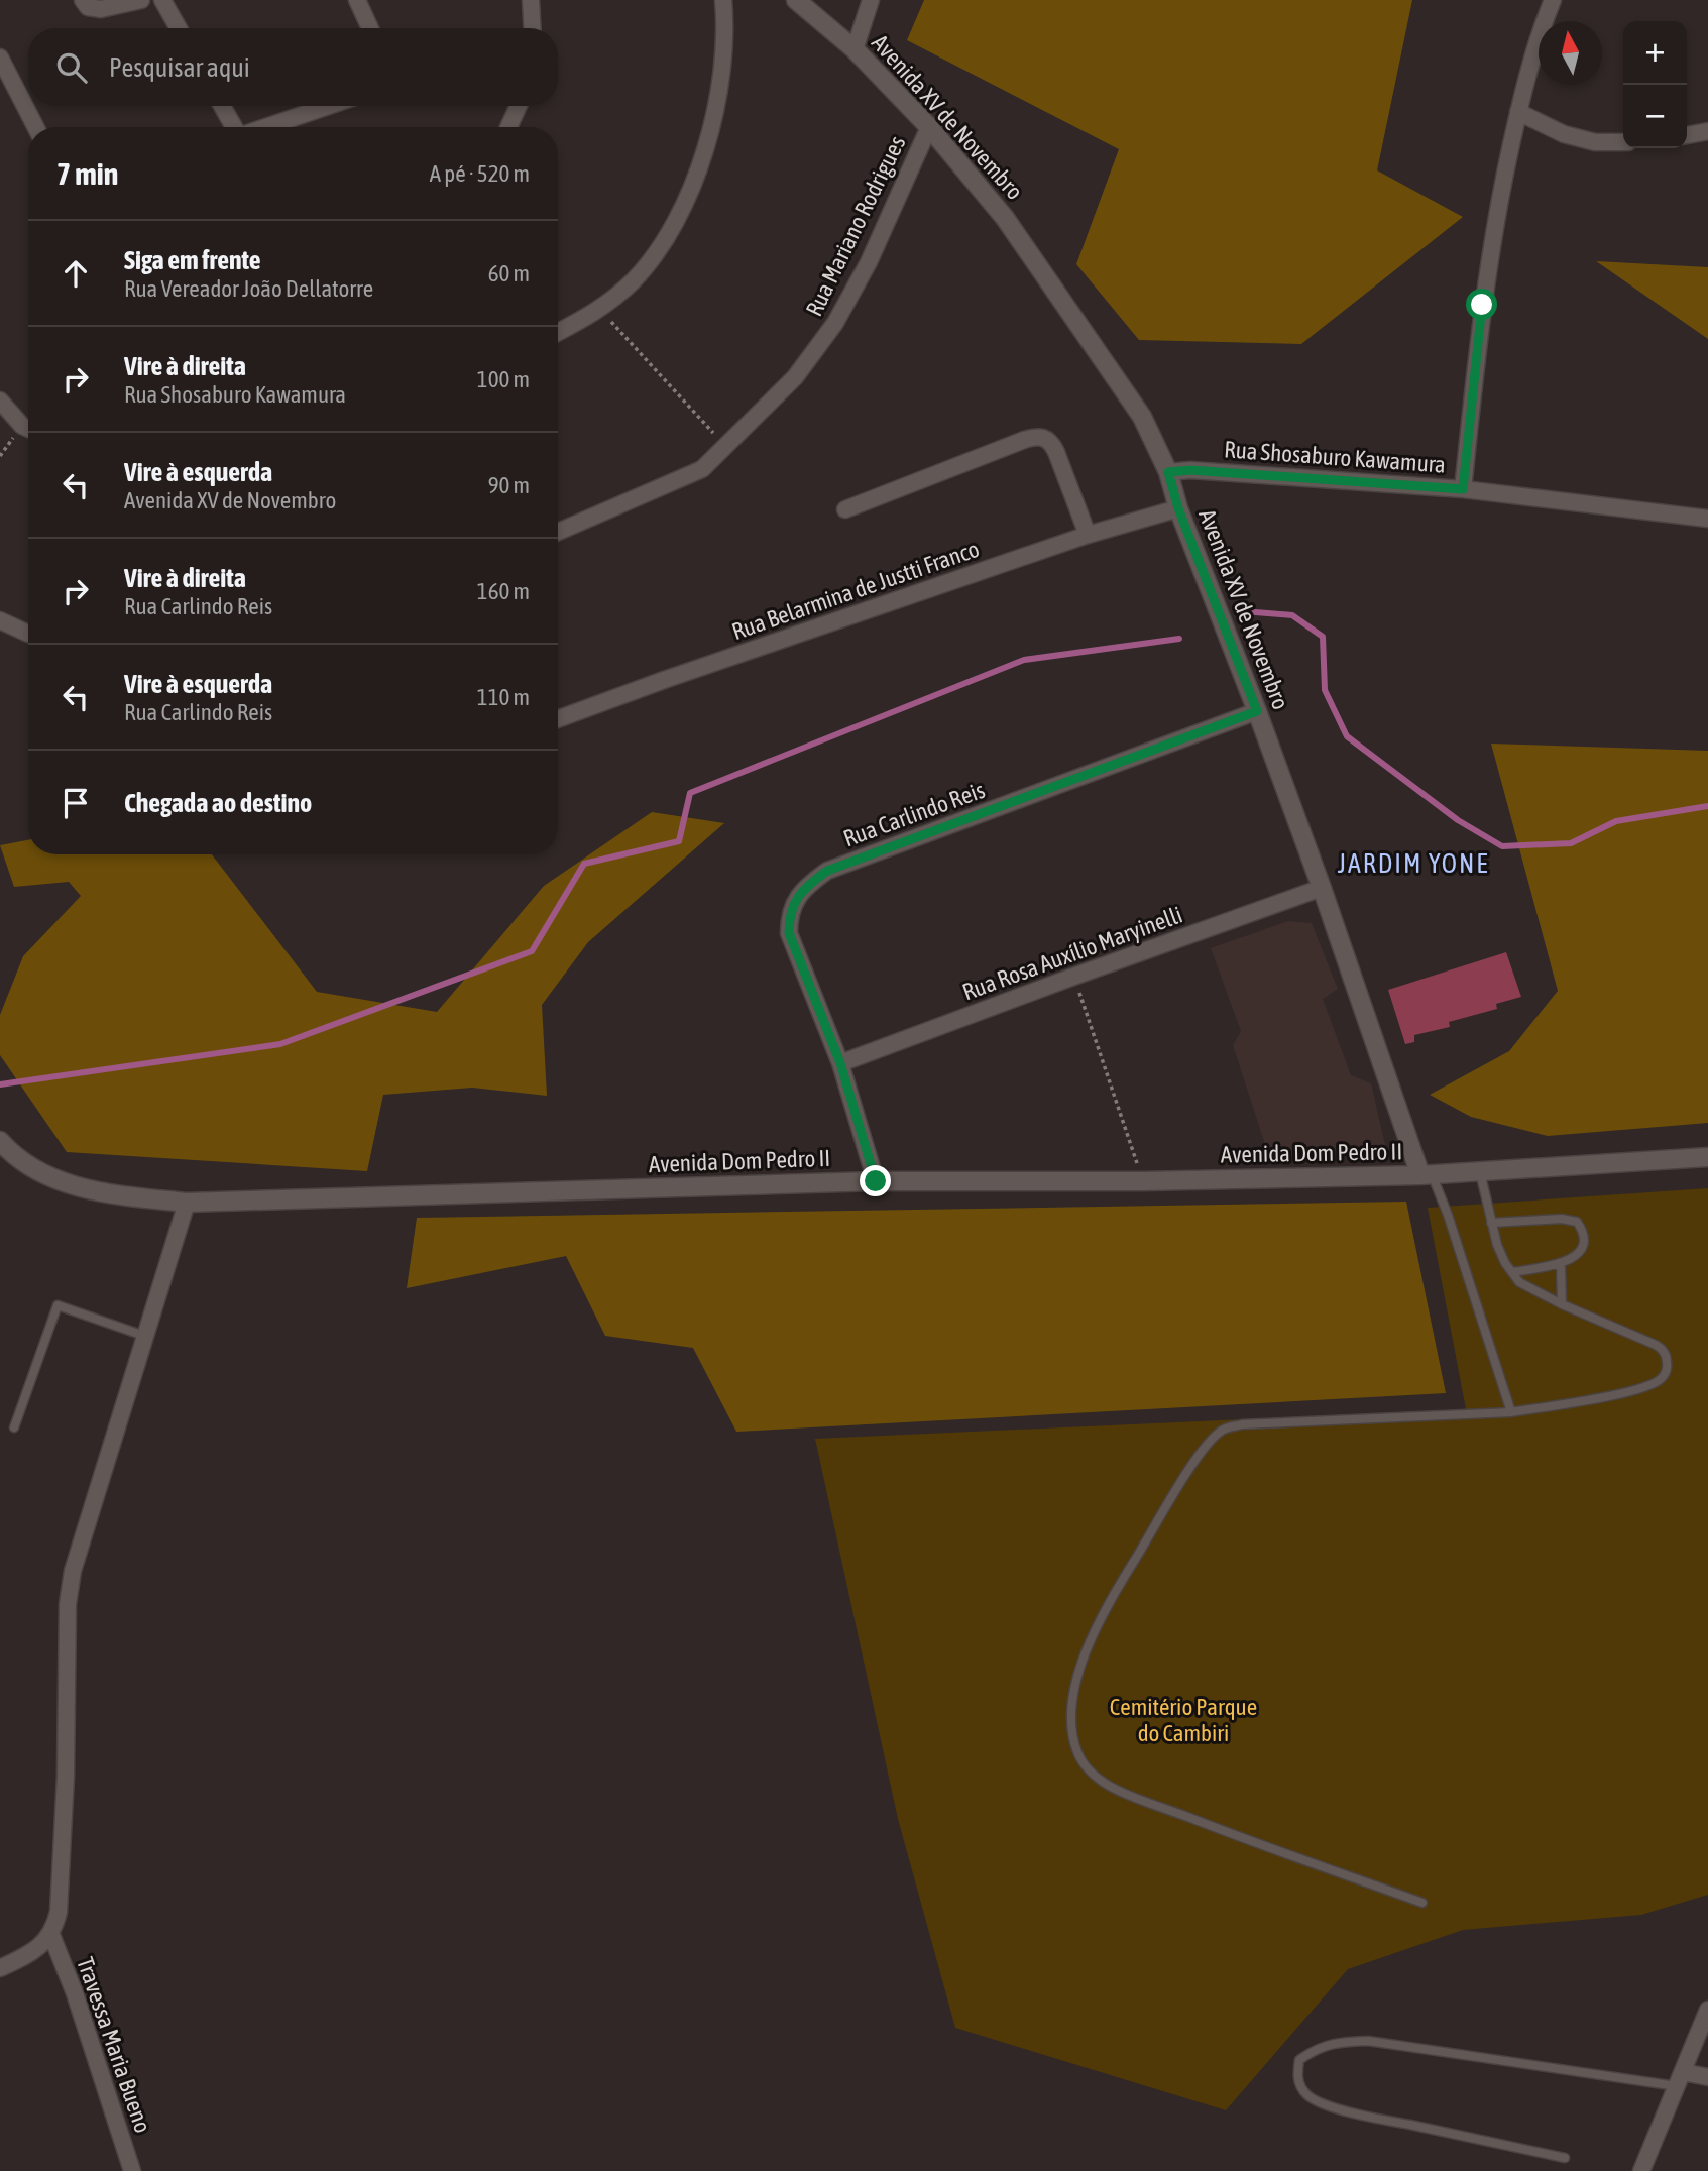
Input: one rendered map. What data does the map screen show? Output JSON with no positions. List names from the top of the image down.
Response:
{
  "streets": {
    "street": [
      "Avenida XV de Novembro",
      "Rua Mariano Rodrigues",
      "Rua Shosaburo Kawamura",
      "Rua Belarmina de Justti Franco",
      "Rua Carlindo Reis",
      "Rua Rosa Auxílio Maryinelli",
      "Avenida Dom Pedro II",
      "Travessa Maria Bueno"
    ]
  },
  "crossings": [
    ["Avenida XV de Novembro", "Rua Mariano Rodrigues"],
    ["Avenida XV de Novembro", "Rua Shosaburo Kawamura"],
    ["Avenida XV de Novembro", "Rua Belarmina de Justti Franco"],
    ["Avenida XV de Novembro", "Rua Carlindo Reis"],
    ["Avenida XV de Novembro", "Rua Rosa Auxílio Maryinelli"],
    ["Avenida XV de Novembro", "Avenida Dom Pedro II"],
    ["Rua Carlindo Reis", "Rua Rosa Auxílio Maryinelli"],
    ["Rua Carlindo Reis", "Avenida Dom Pedro II"]
  ],
  "districts": ["JARDIM YONE"],
  "parks": ["Cemitério Parque do Cambiri"],
  "north": "top",
  "page": {
    "map_buttons": ["+", "−"],
    "search": "Pesquisar aqui",
    "heading": ["7 min", "A pé · 520 m"],
    "list": [
      ["Siga em frente", "Rua Vereador João Dellatorre", "60 m"],
      ["Vire à direita", "Rua Shosaburo Kawamura", "100 m"],
      ["Vire à esquerda", "Avenida XV de Novembro", "90 m"],
      ["Vire à direita", "Rua Carlindo Reis", "160 m"],
      ["Vire à esquerda", "Rua Carlindo Reis", "110 m"],
      "Chegada ao destino"
    ]
  }
}
